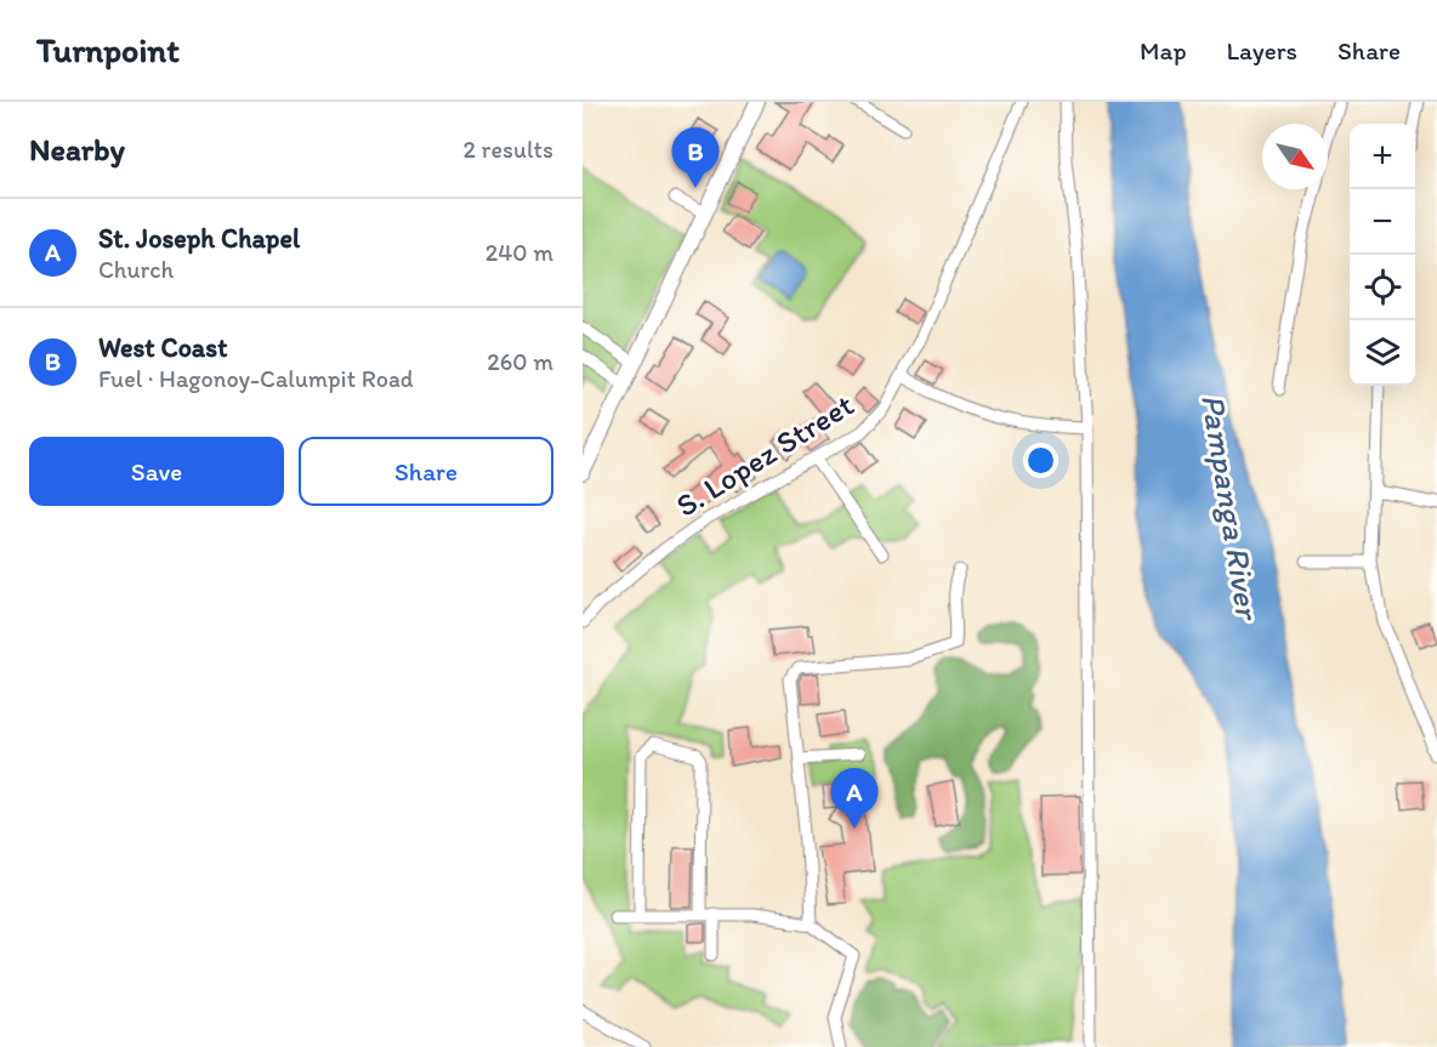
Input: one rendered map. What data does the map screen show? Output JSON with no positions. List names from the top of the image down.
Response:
{
  "streets": {
    "street": ["S. Lopez Street"]
  },
  "water": ["Pampanga River"],
  "north": "bottom right",
  "page": {
    "header": "Turnpoint",
    "nav": ["Map", "Layers", "Share"],
    "heading": ["Nearby", "2 results"],
    "map_buttons": ["+", "−"],
    "pins": ["B", "A"],
    "list": [
      {
        "mark": "A",
        "name": "St. Joseph Chapel",
        "note": "Church",
        "value": "240 m"
      },
      {
        "mark": "B",
        "name": "West Coast",
        "note": "Fuel · Hagonoy-Calumpit Road",
        "value": "260 m"
      }
    ],
    "buttons": ["Save", "Share"]
  }
}
